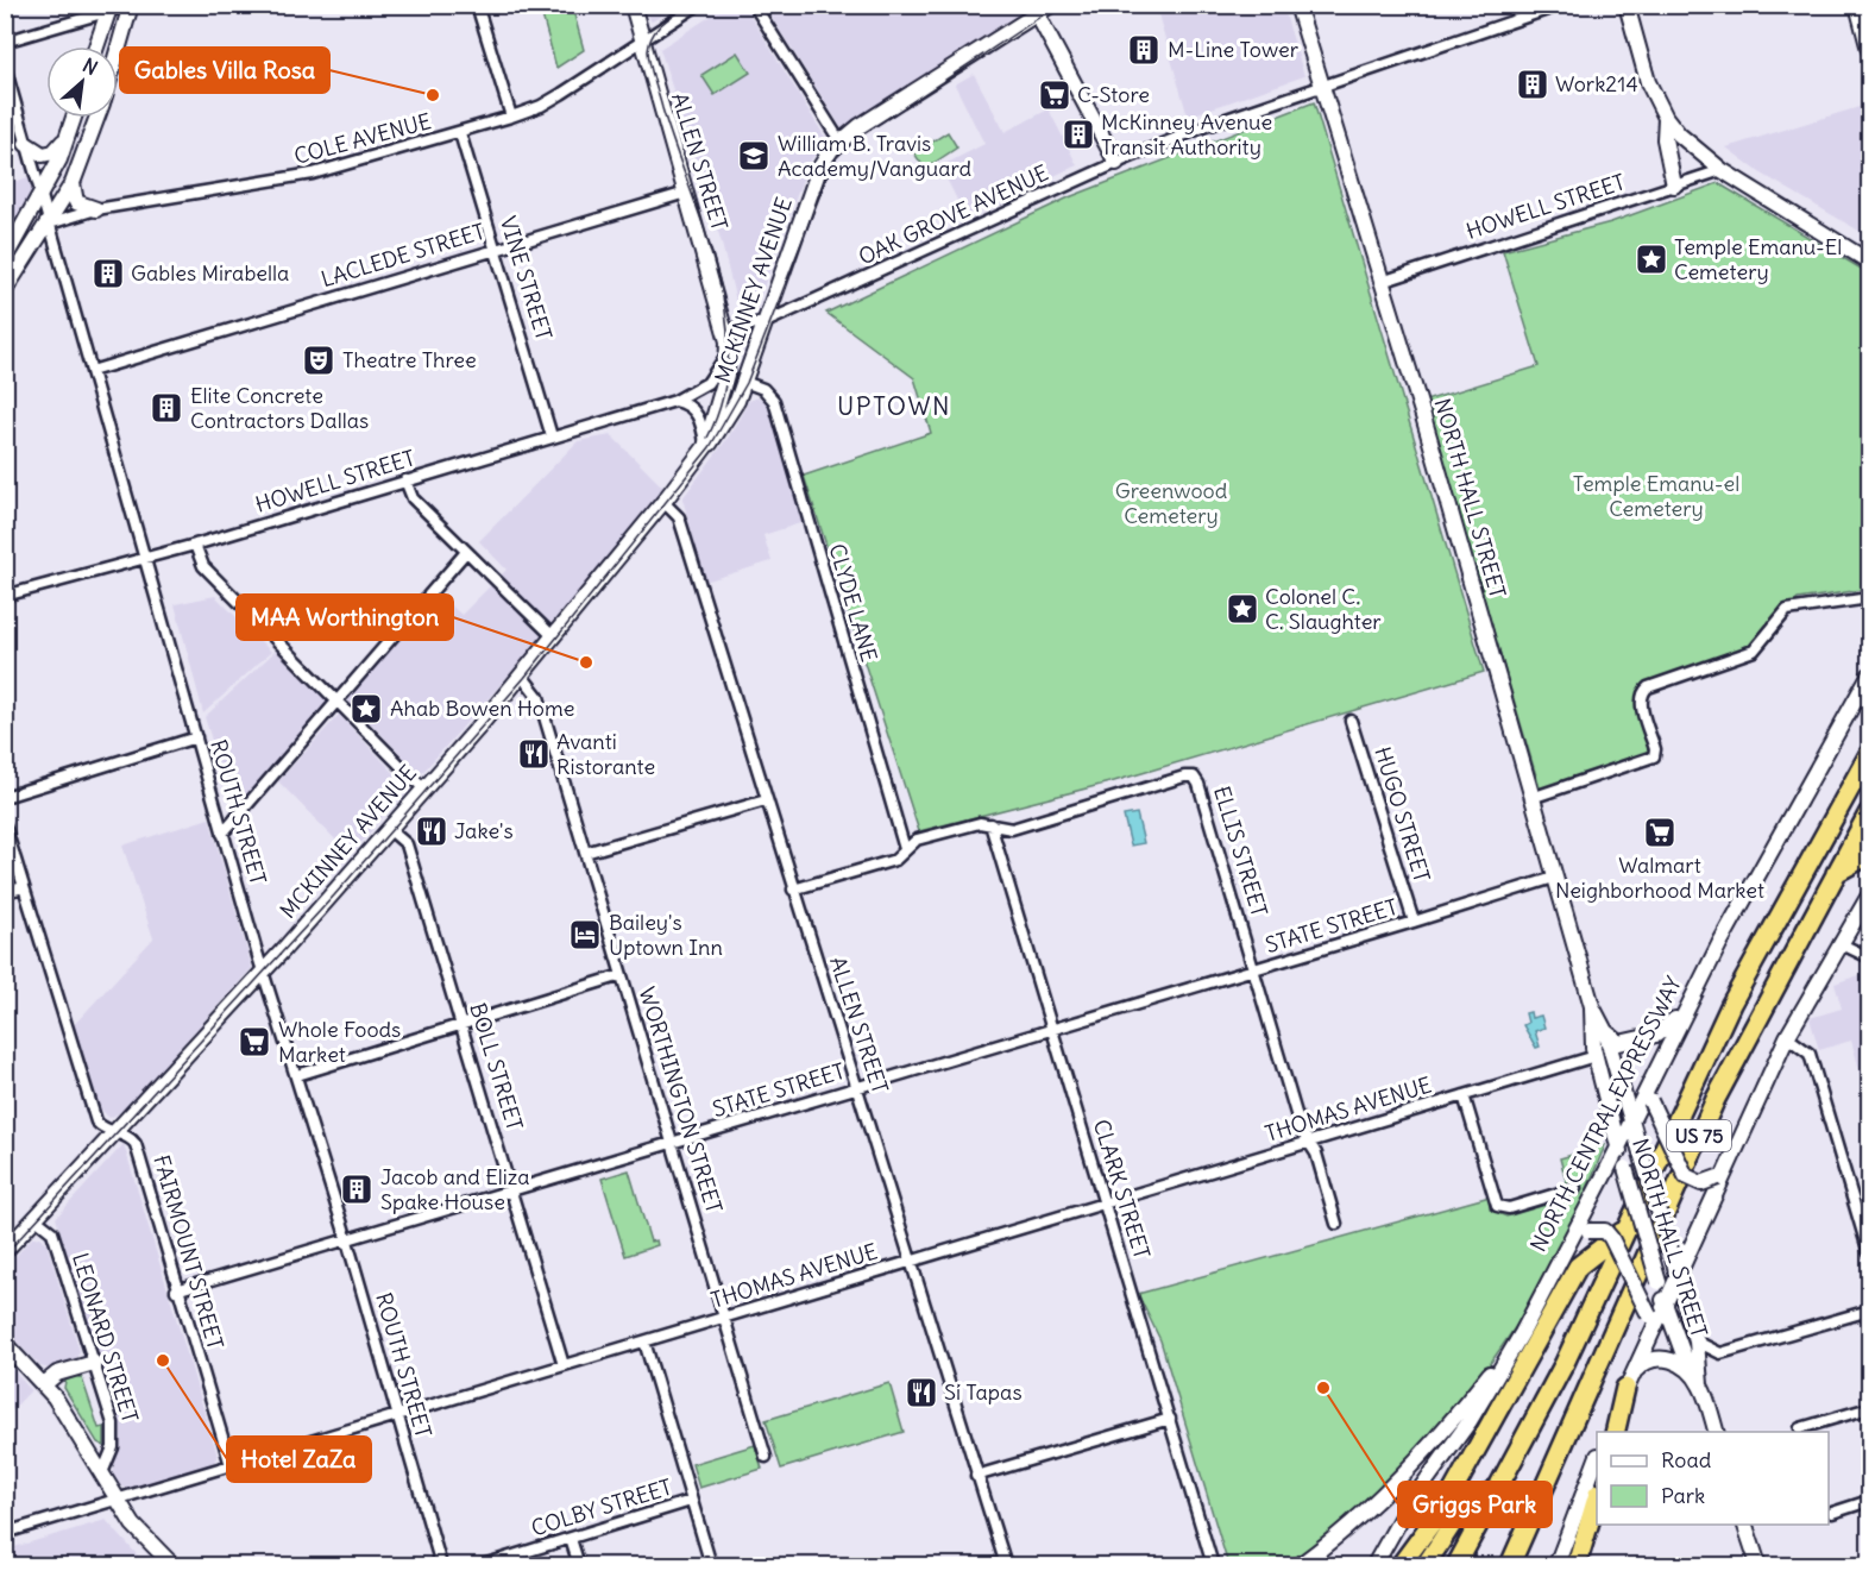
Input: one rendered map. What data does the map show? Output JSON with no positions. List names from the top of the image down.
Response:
{
  "streets": {
    "highway": ["US 75"],
    "street": [
      "COLE AVENUE",
      "ALLEN STREET",
      "HOWELL STREET",
      "OAK GROVE AVENUE",
      "LACLEDE STREET",
      "VINE STREET",
      "MCKINNEY AVENUE",
      "NORTH HALL STREET",
      "CLYDE LANE",
      "ROUTH STREET",
      "HUGO STREET",
      "ELLIS STREET",
      "STATE STREET",
      "BOLL STREET",
      "WORTHINGTON STREET",
      "THOMAS AVENUE",
      "NORTH CENTRAL EXPRESSWAY",
      "CLARK STREET",
      "FAIRMOUNT STREET",
      "LEONARD STREET",
      "COLBY STREET"
    ]
  },
  "crossings": [
    ["COLE AVENUE", "ALLEN STREET"],
    ["COLE AVENUE", "VINE STREET"],
    ["COLE AVENUE", "ROUTH STREET"],
    ["ALLEN STREET", "OAK GROVE AVENUE"],
    ["ALLEN STREET", "LACLEDE STREET"],
    ["ALLEN STREET", "MCKINNEY AVENUE"],
    ["ALLEN STREET", "STATE STREET"],
    ["ALLEN STREET", "THOMAS AVENUE"],
    ["HOWELL STREET", "VINE STREET"],
    ["HOWELL STREET", "MCKINNEY AVENUE"],
    ["HOWELL STREET", "NORTH HALL STREET"],
    ["HOWELL STREET", "ROUTH STREET"],
    ["OAK GROVE AVENUE", "MCKINNEY AVENUE"],
    ["OAK GROVE AVENUE", "NORTH HALL STREET"],
    ["LACLEDE STREET", "VINE STREET"],
    ["LACLEDE STREET", "ROUTH STREET"],
    ["MCKINNEY AVENUE", "CLYDE LANE"],
    ["MCKINNEY AVENUE", "ROUTH STREET"],
    ["MCKINNEY AVENUE", "BOLL STREET"],
    ["MCKINNEY AVENUE", "WORTHINGTON STREET"],
    ["MCKINNEY AVENUE", "FAIRMOUNT STREET"],
    ["MCKINNEY AVENUE", "LEONARD STREET"],
    ["NORTH HALL STREET", "STATE STREET"],
    ["NORTH HALL STREET", "THOMAS AVENUE"],
    ["NORTH HALL STREET", "NORTH CENTRAL EXPRESSWAY"],
    ["ROUTH STREET", "STATE STREET"],
    ["ROUTH STREET", "THOMAS AVENUE"],
    ["HUGO STREET", "STATE STREET"],
    ["ELLIS STREET", "STATE STREET"],
    ["ELLIS STREET", "THOMAS AVENUE"],
    ["ELLIS STREET", "CLARK STREET"],
    ["STATE STREET", "BOLL STREET"],
    ["STATE STREET", "WORTHINGTON STREET"],
    ["STATE STREET", "CLARK STREET"],
    ["STATE STREET", "FAIRMOUNT STREET"],
    ["BOLL STREET", "THOMAS AVENUE"],
    ["WORTHINGTON STREET", "THOMAS AVENUE"],
    ["THOMAS AVENUE", "CLARK STREET"],
    ["THOMAS AVENUE", "FAIRMOUNT STREET"]
  ],
  "districts": ["UPTOWN"],
  "parks": ["Temple Emanu-el Cemetery", "Greenwood Cemetery"],
  "places": {
    "building": [
      "M-Line Tower",
      "Work214",
      "McKinney Avenue Transit Authority",
      "Gables Mirabella",
      "Elite Concrete Contractors Dallas",
      "Jacob and Eliza Spake House"
    ],
    "other": [
      "Gables Villa Rosa",
      "MAA Worthington",
      "Hotel ZaZa",
      "Griggs Park"
    ],
    "supermarket": ["C-Store", "Walmart Neighborhood Market", "Whole Foods Market"],
    "school or university": ["William B. Travis Academy/Vanguard"],
    "place": ["Temple Emanu-El Cemetery", "Colonel C. C. Slaughter", "Ahab Bowen Home"],
    "theatre": ["Theatre Three"],
    "restaurant": ["Avanti Ristorante", "Jake's", "Sí Tapas"],
    "hotel": ["Bailey's Uptown Inn"]
  },
  "legend": ["Road", "Park"],
  "north": "top right"
}
